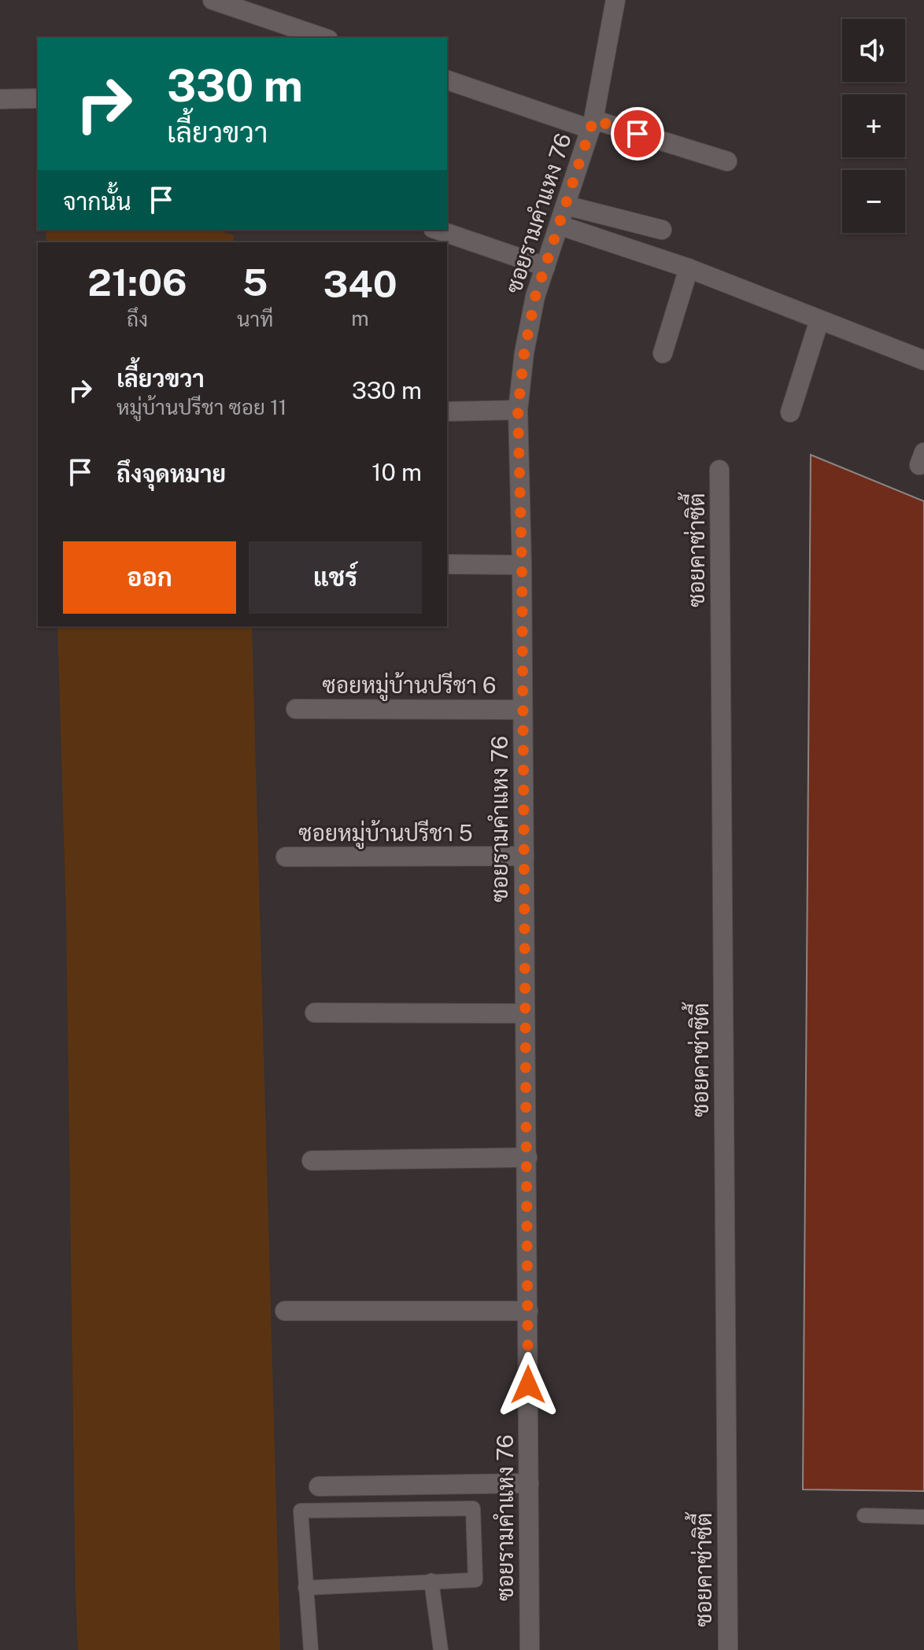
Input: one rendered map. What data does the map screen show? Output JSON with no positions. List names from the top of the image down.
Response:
{
  "streets": {
    "street": [
      "ซอยรามคำแหง 76",
      "ซอยคาซ่าซิตี้",
      "ซอยหมู่บ้านปรีชา 6",
      "ซอยหมู่บ้านปรีชา 5"
    ]
  },
  "crossings": [
    ["ซอยรามคำแหง 76", "ซอยหมู่บ้านปรีชา 6"],
    ["ซอยรามคำแหง 76", "ซอยหมู่บ้านปรีชา 5"]
  ],
  "page": {
    "map_buttons": ["+", "−"],
    "turn": ["330 m", "เลี้ยวขวา"],
    "then": "จากนั้น",
    "eta": [
      "21:06",
      "ถึง",
      "5",
      "นาที",
      "340",
      "m"
    ],
    "list": [
      {
        "name": "เลี้ยวขวา",
        "note": "หมู่บ้านปรีชา ซอย 11",
        "value": "330 m"
      },
      {
        "name": "ถึงจุดหมาย",
        "value": "10 m"
      }
    ],
    "buttons": ["ออก", "แชร์"]
  }
}
